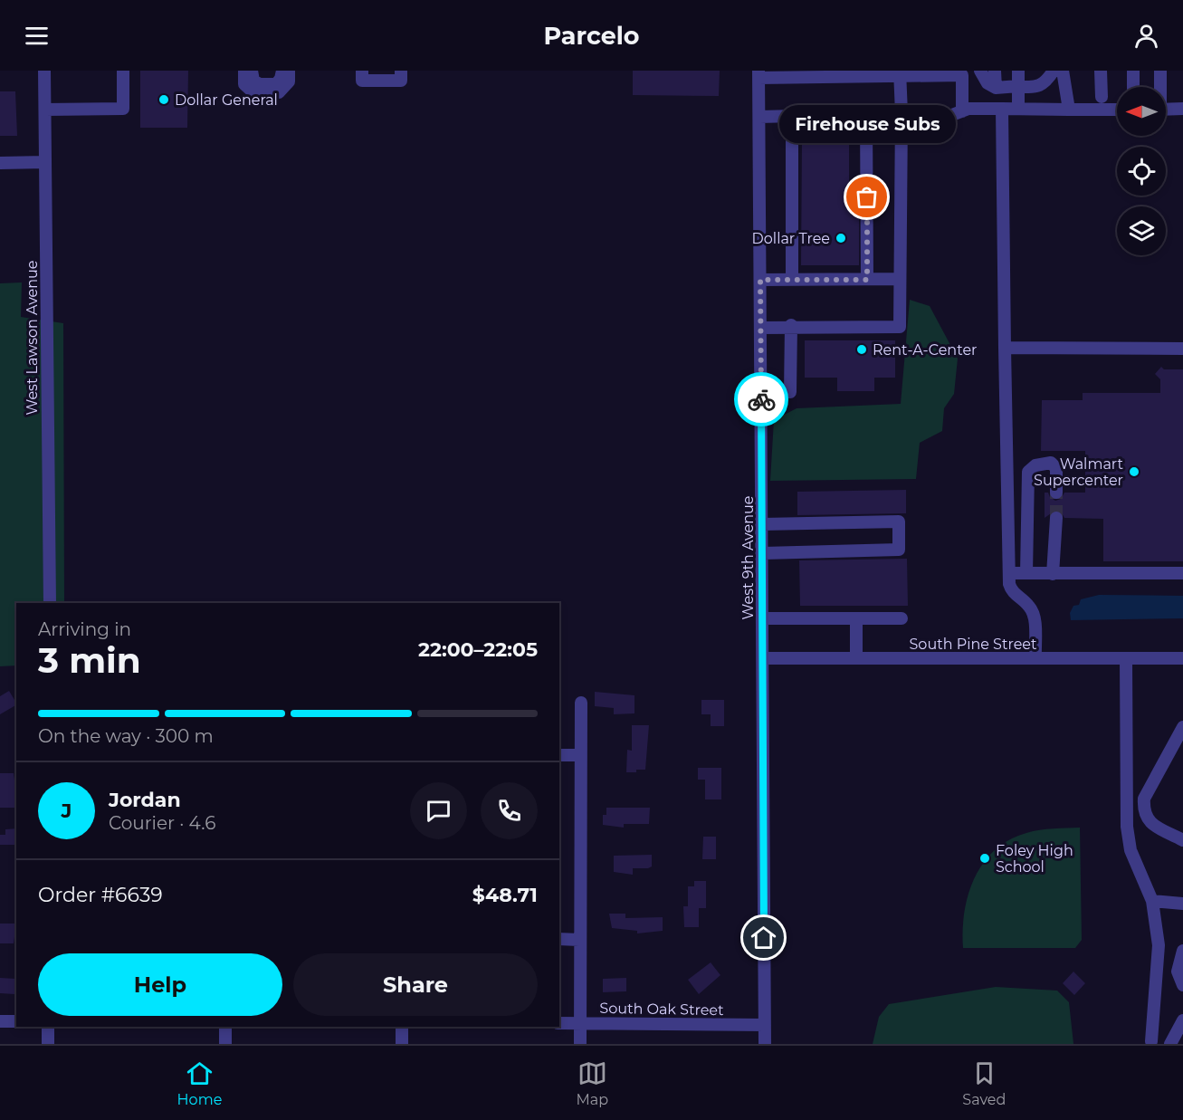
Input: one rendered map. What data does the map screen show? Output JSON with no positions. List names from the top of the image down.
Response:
{
  "streets": {
    "street": [
      "West Lawson Avenue",
      "West 9th Avenue",
      "South Pine Street",
      "South Oak Street"
    ]
  },
  "crossings": [
    ["West 9th Avenue", "South Pine Street"],
    ["West 9th Avenue", "South Oak Street"]
  ],
  "places": [
    "Dollar General",
    "Firehouse Subs",
    "Dollar Tree",
    "Rent-A-Center",
    "Walmart Supercenter",
    "Foley High School"
  ],
  "north": "left",
  "page": {
    "header": "Parcelo",
    "bubble": "Firehouse Subs",
    "heading": ["3 min", "Arriving in", "22:00–22:05"],
    "panel": [
      "Jordan",
      "Courier · 4.6",
      "Order #6639",
      "$48.71"
    ],
    "bar": "On the way · 300 m",
    "round": "J",
    "buttons": ["Help", "Share"],
    "tabs": ["Home", "Map", "Saved"]
  }
}
